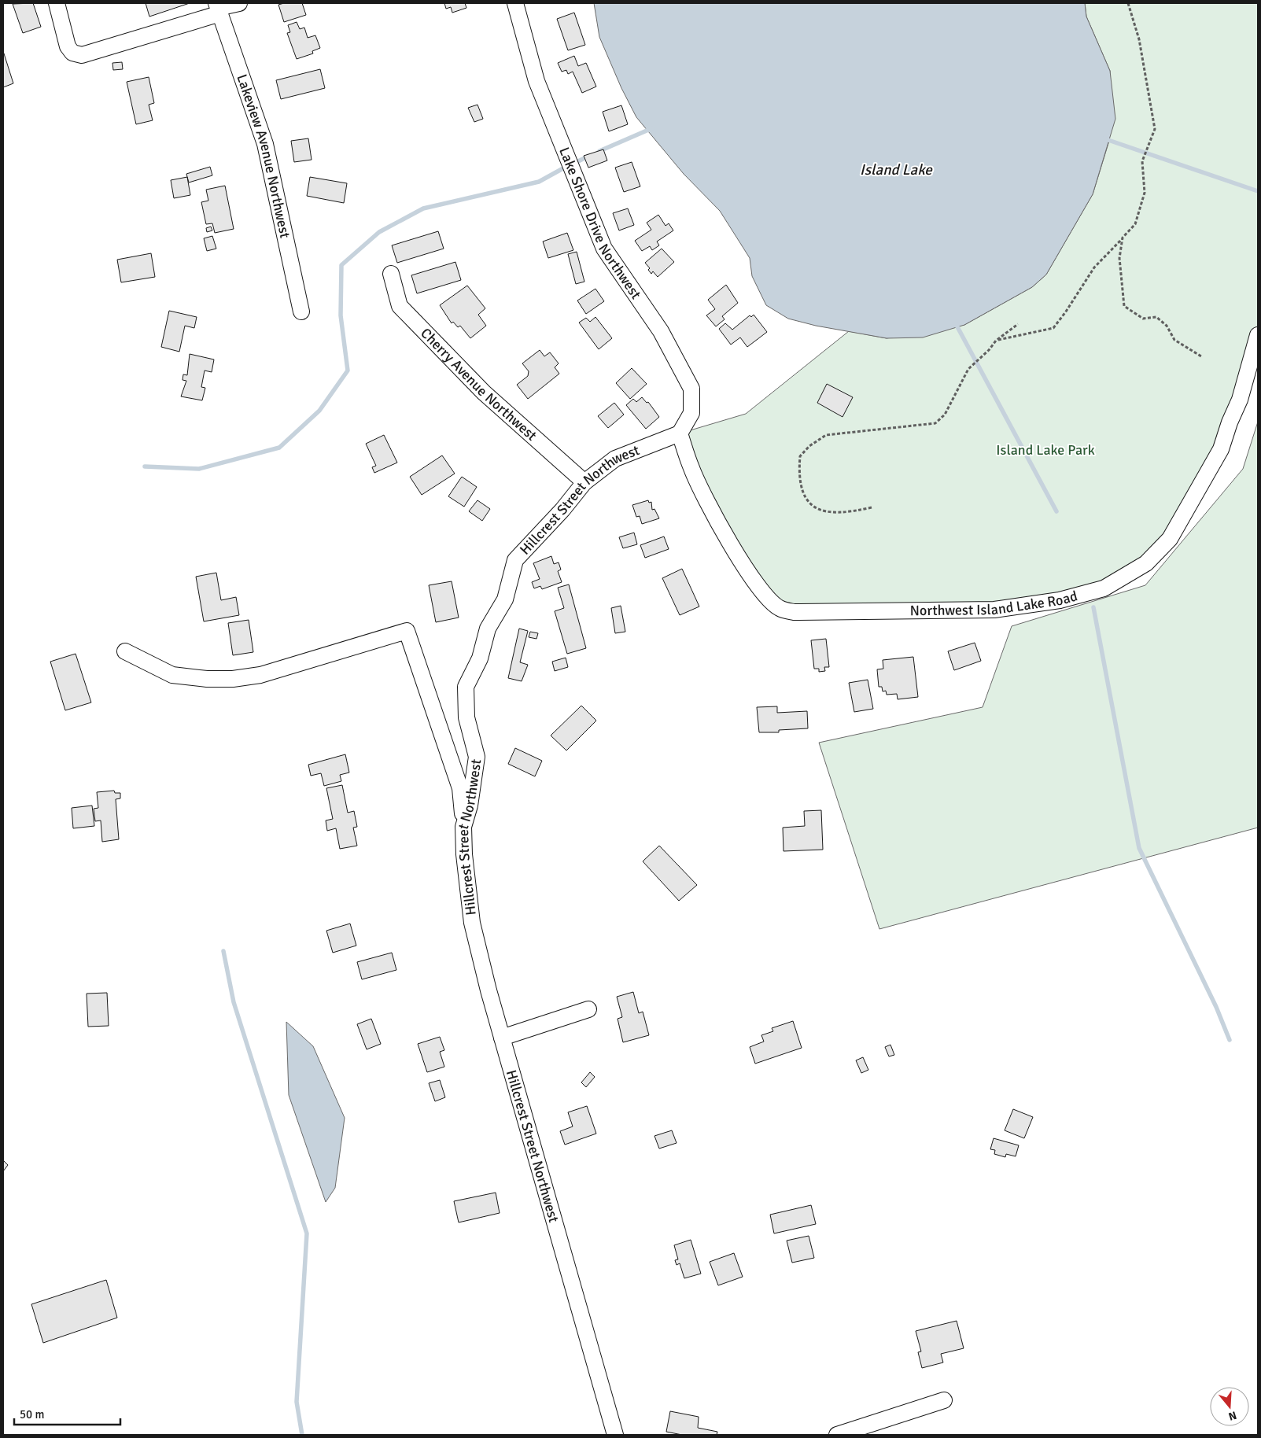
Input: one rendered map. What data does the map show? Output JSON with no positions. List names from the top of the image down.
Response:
{
  "streets": {
    "street": [
      "Lakeview Avenue Northwest",
      "Lake Shore Drive Northwest",
      "Cherry Avenue Northwest",
      "Hillcrest Street Northwest",
      "Northwest Island Lake Road"
    ]
  },
  "crossings": [
    ["Lake Shore Drive Northwest", "Hillcrest Street Northwest"],
    ["Lake Shore Drive Northwest", "Northwest Island Lake Road"],
    ["Cherry Avenue Northwest", "Hillcrest Street Northwest"],
    ["Hillcrest Street Northwest", "Northwest Island Lake Road"]
  ],
  "water": ["Island Lake"],
  "parks": ["Island Lake Park"],
  "scale_bar": "50 m",
  "north": "bottom"
}
